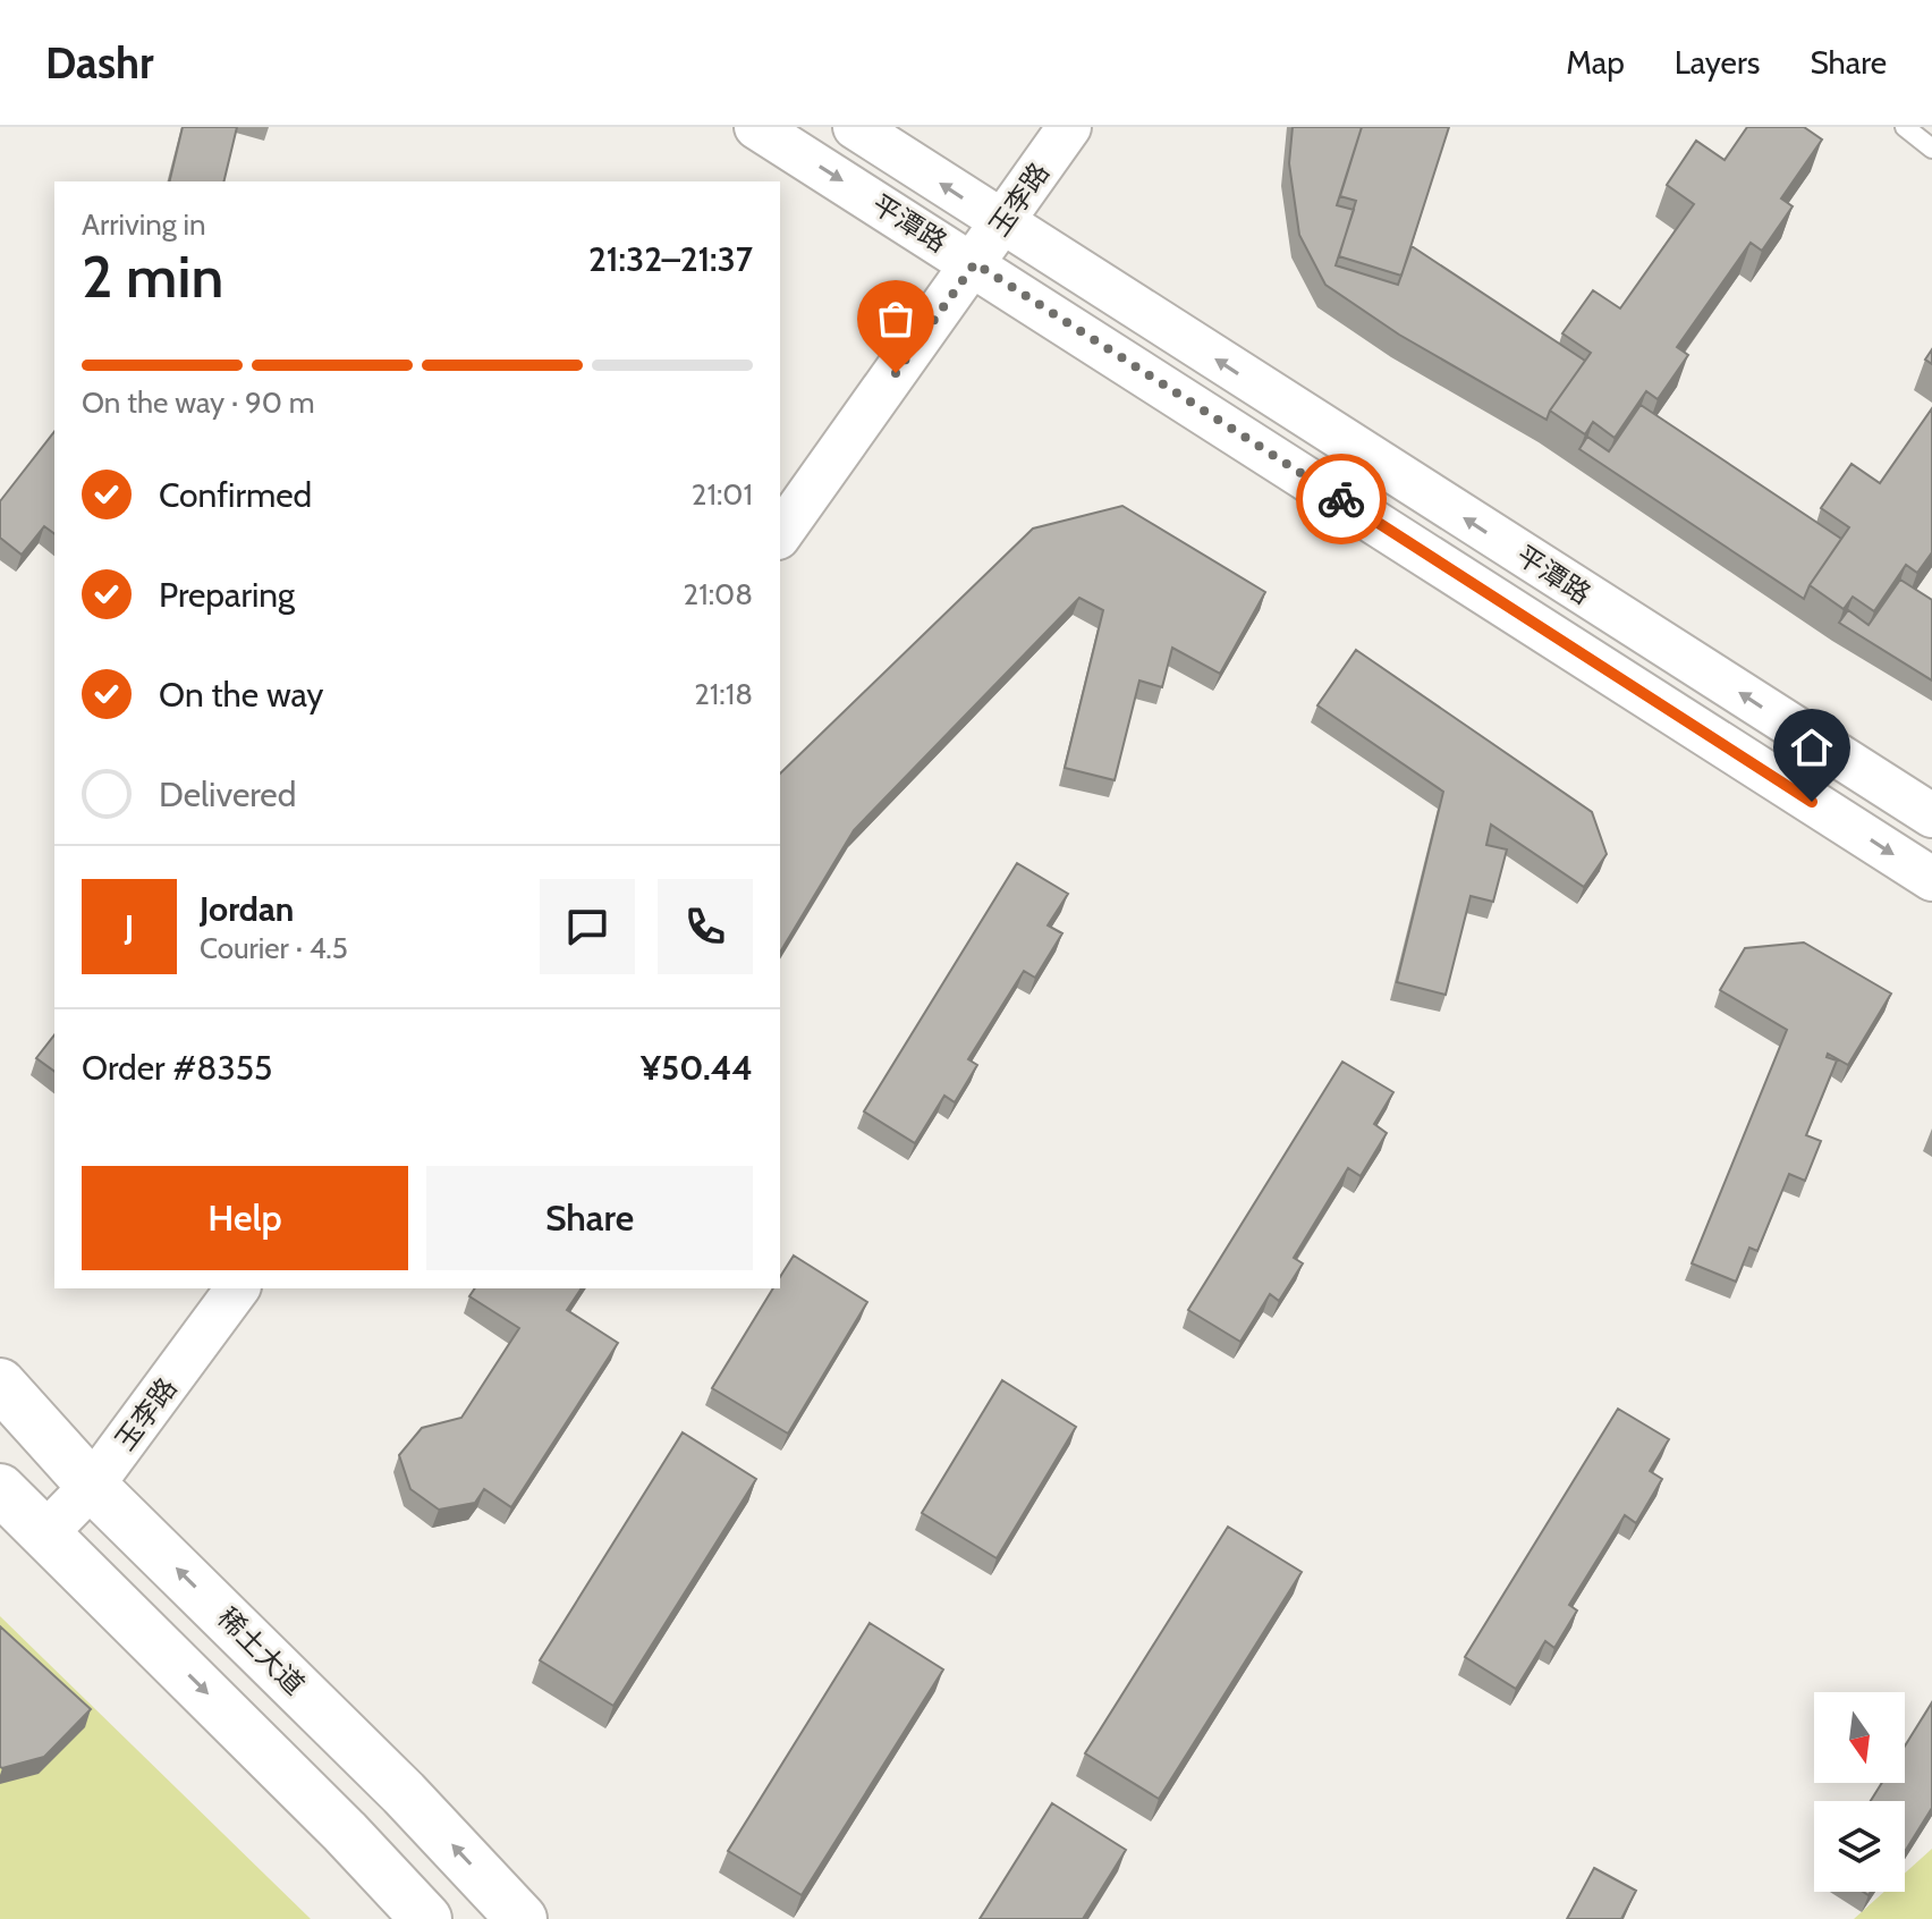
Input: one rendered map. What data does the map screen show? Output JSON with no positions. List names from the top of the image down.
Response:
{
  "streets": {
    "main road": ["稀土大道"],
    "street": ["玉李路", "平潭路"]
  },
  "crossings": [
    ["玉李路", "平潭路"],
    ["玉李路", "稀土大道"]
  ],
  "north": "bottom",
  "page": {
    "header": "Dashr",
    "nav": ["Map", "Layers", "Share"],
    "heading": ["2 min", "Arriving in", "21:32–21:37"],
    "panel": [
      "Jordan",
      "Courier · 4.5",
      "Order #8355",
      "¥50.44"
    ],
    "bar": "On the way · 90 m",
    "list": [
      ["Confirmed", "21:01"],
      ["Preparing", "21:08"],
      ["On the way", "21:18"],
      "Delivered"
    ],
    "round": "J",
    "buttons": ["Help", "Share"]
  }
}
